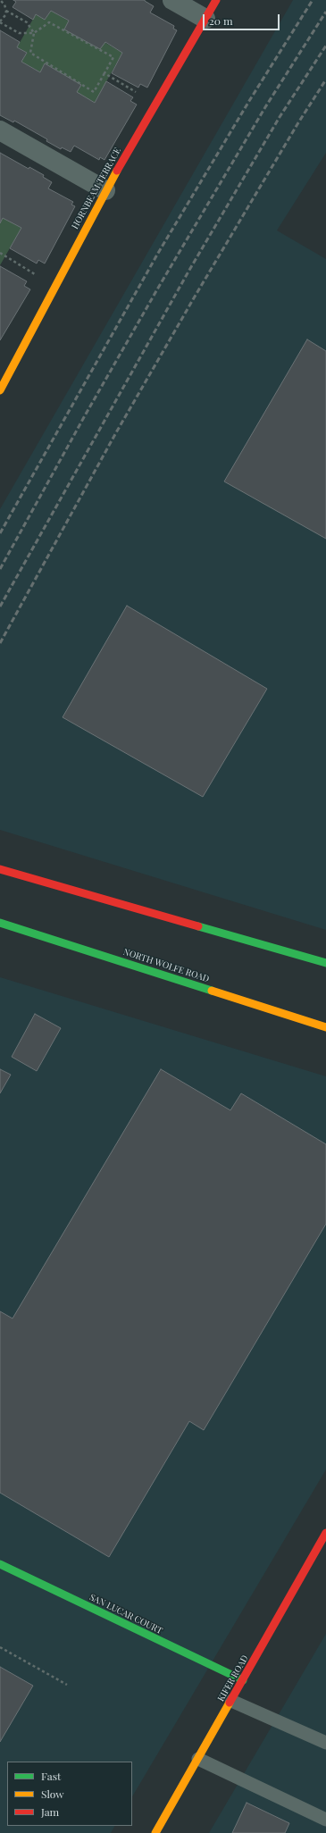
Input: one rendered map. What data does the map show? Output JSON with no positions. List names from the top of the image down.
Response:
{
  "streets": {
    "main road": [
      "HORNBEAM TERRACE",
      "NORTH WOLFE ROAD",
      "SAN LUCAR COURT",
      "KIFER ROAD"
    ]
  },
  "crossings": [
    ["SAN LUCAR COURT", "KIFER ROAD"]
  ],
  "legend": ["Fast", "Slow", "Jam"],
  "scale_bar": "20 m"
}
